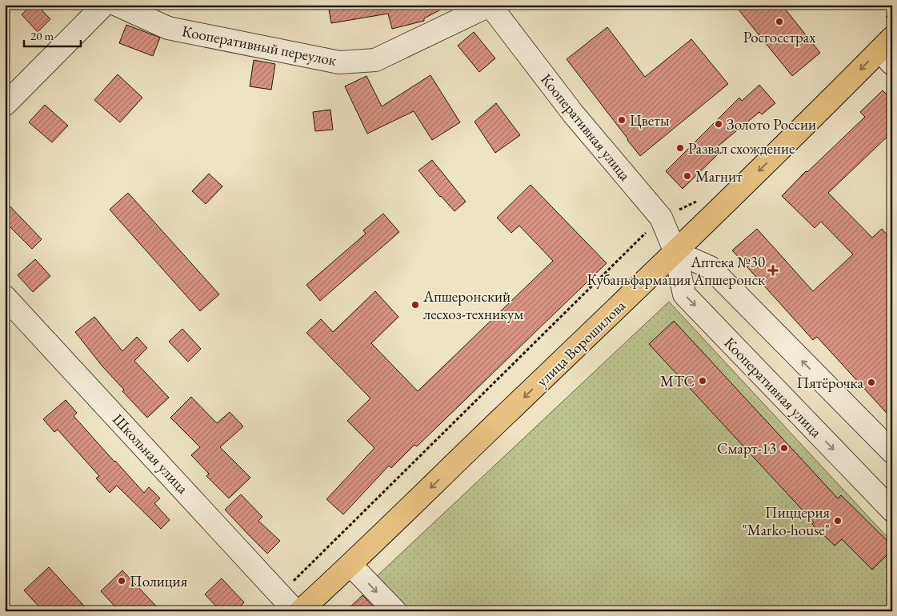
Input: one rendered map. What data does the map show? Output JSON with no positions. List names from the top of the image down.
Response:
{
  "streets": {
    "main road": ["улица Ворошилова"],
    "street": ["Кооперативный переулок", "Кооперативная улица", "Школьная улица"]
  },
  "crossings": [
    ["Кооперативный переулок", "Кооперативная улица"],
    ["Кооперативная улица", "улица Ворошилова"]
  ],
  "one_way": ["улица Ворошилова"],
  "places": {
    "other": [
      "Росгосстрах",
      "Цветы",
      "Золото России",
      "Развал схождение",
      "Магнит",
      "Апшеронский лесхоз-техникум",
      "МТС",
      "Пятёрочка",
      "Смарт-13",
      "Пиццерия \"Marko-house\"",
      "Полиция"
    ],
    "health": ["Аптека №30 Кубаньфармация Апшеронск"]
  },
  "scale_bar": "20 m"
}
